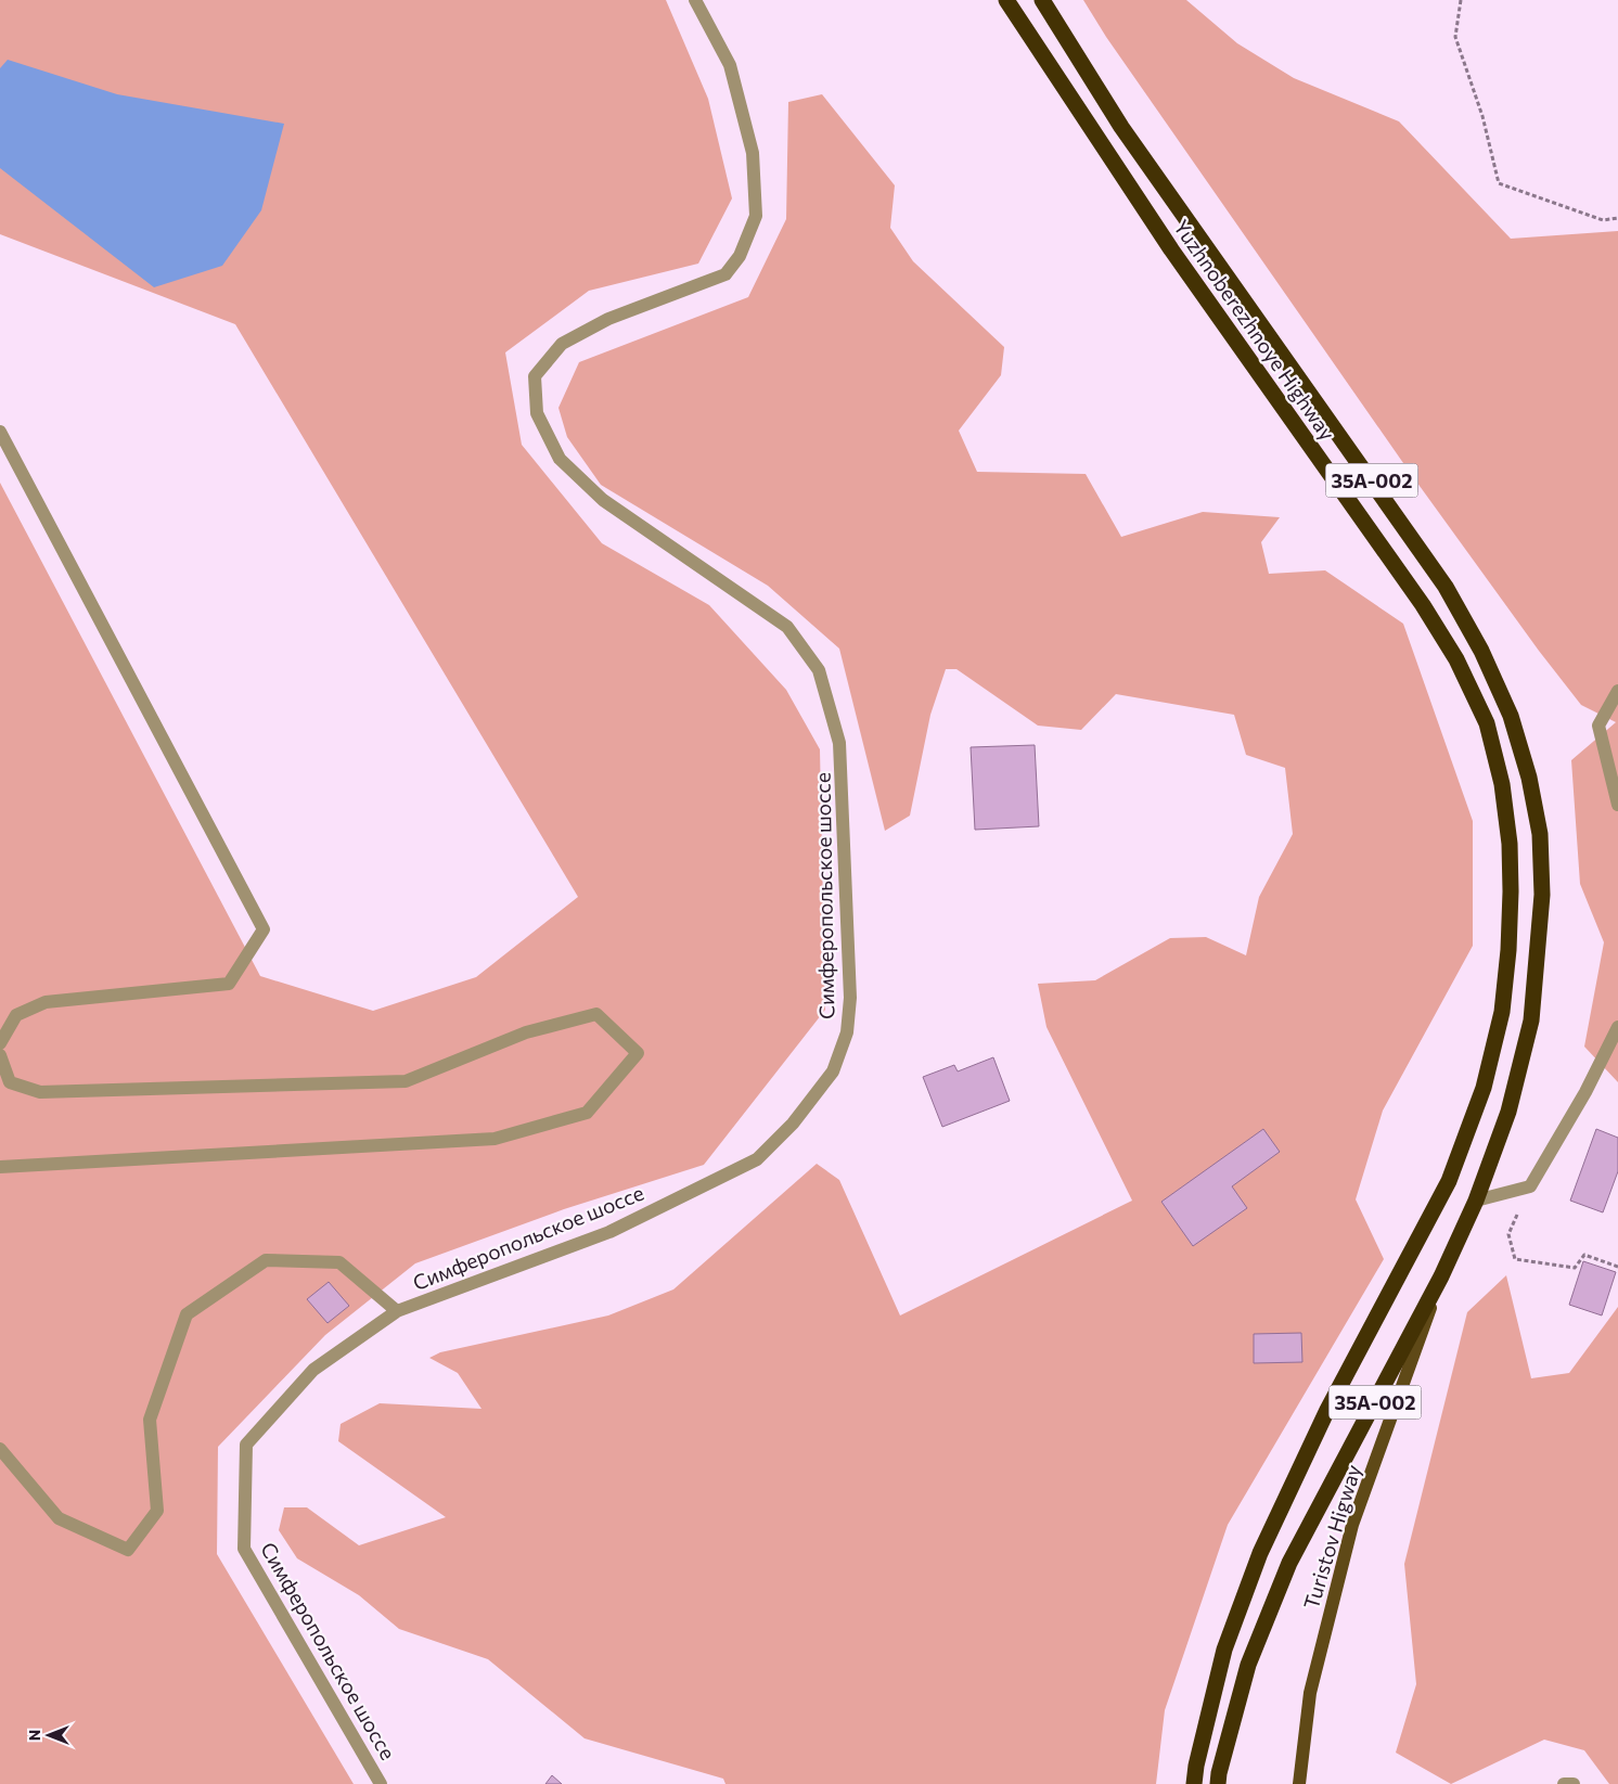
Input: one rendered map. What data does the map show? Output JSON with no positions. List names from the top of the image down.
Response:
{
  "streets": {
    "highway": ["Yuzhnoberezhnoye Highway", "35А-002"],
    "main road": ["Turistov Higway"],
    "street": ["Симферопольское шоссе"]
  },
  "crossings": [
    ["Yuzhnoberezhnoye Highway", "Turistov Higway"]
  ],
  "north": "left"
}
